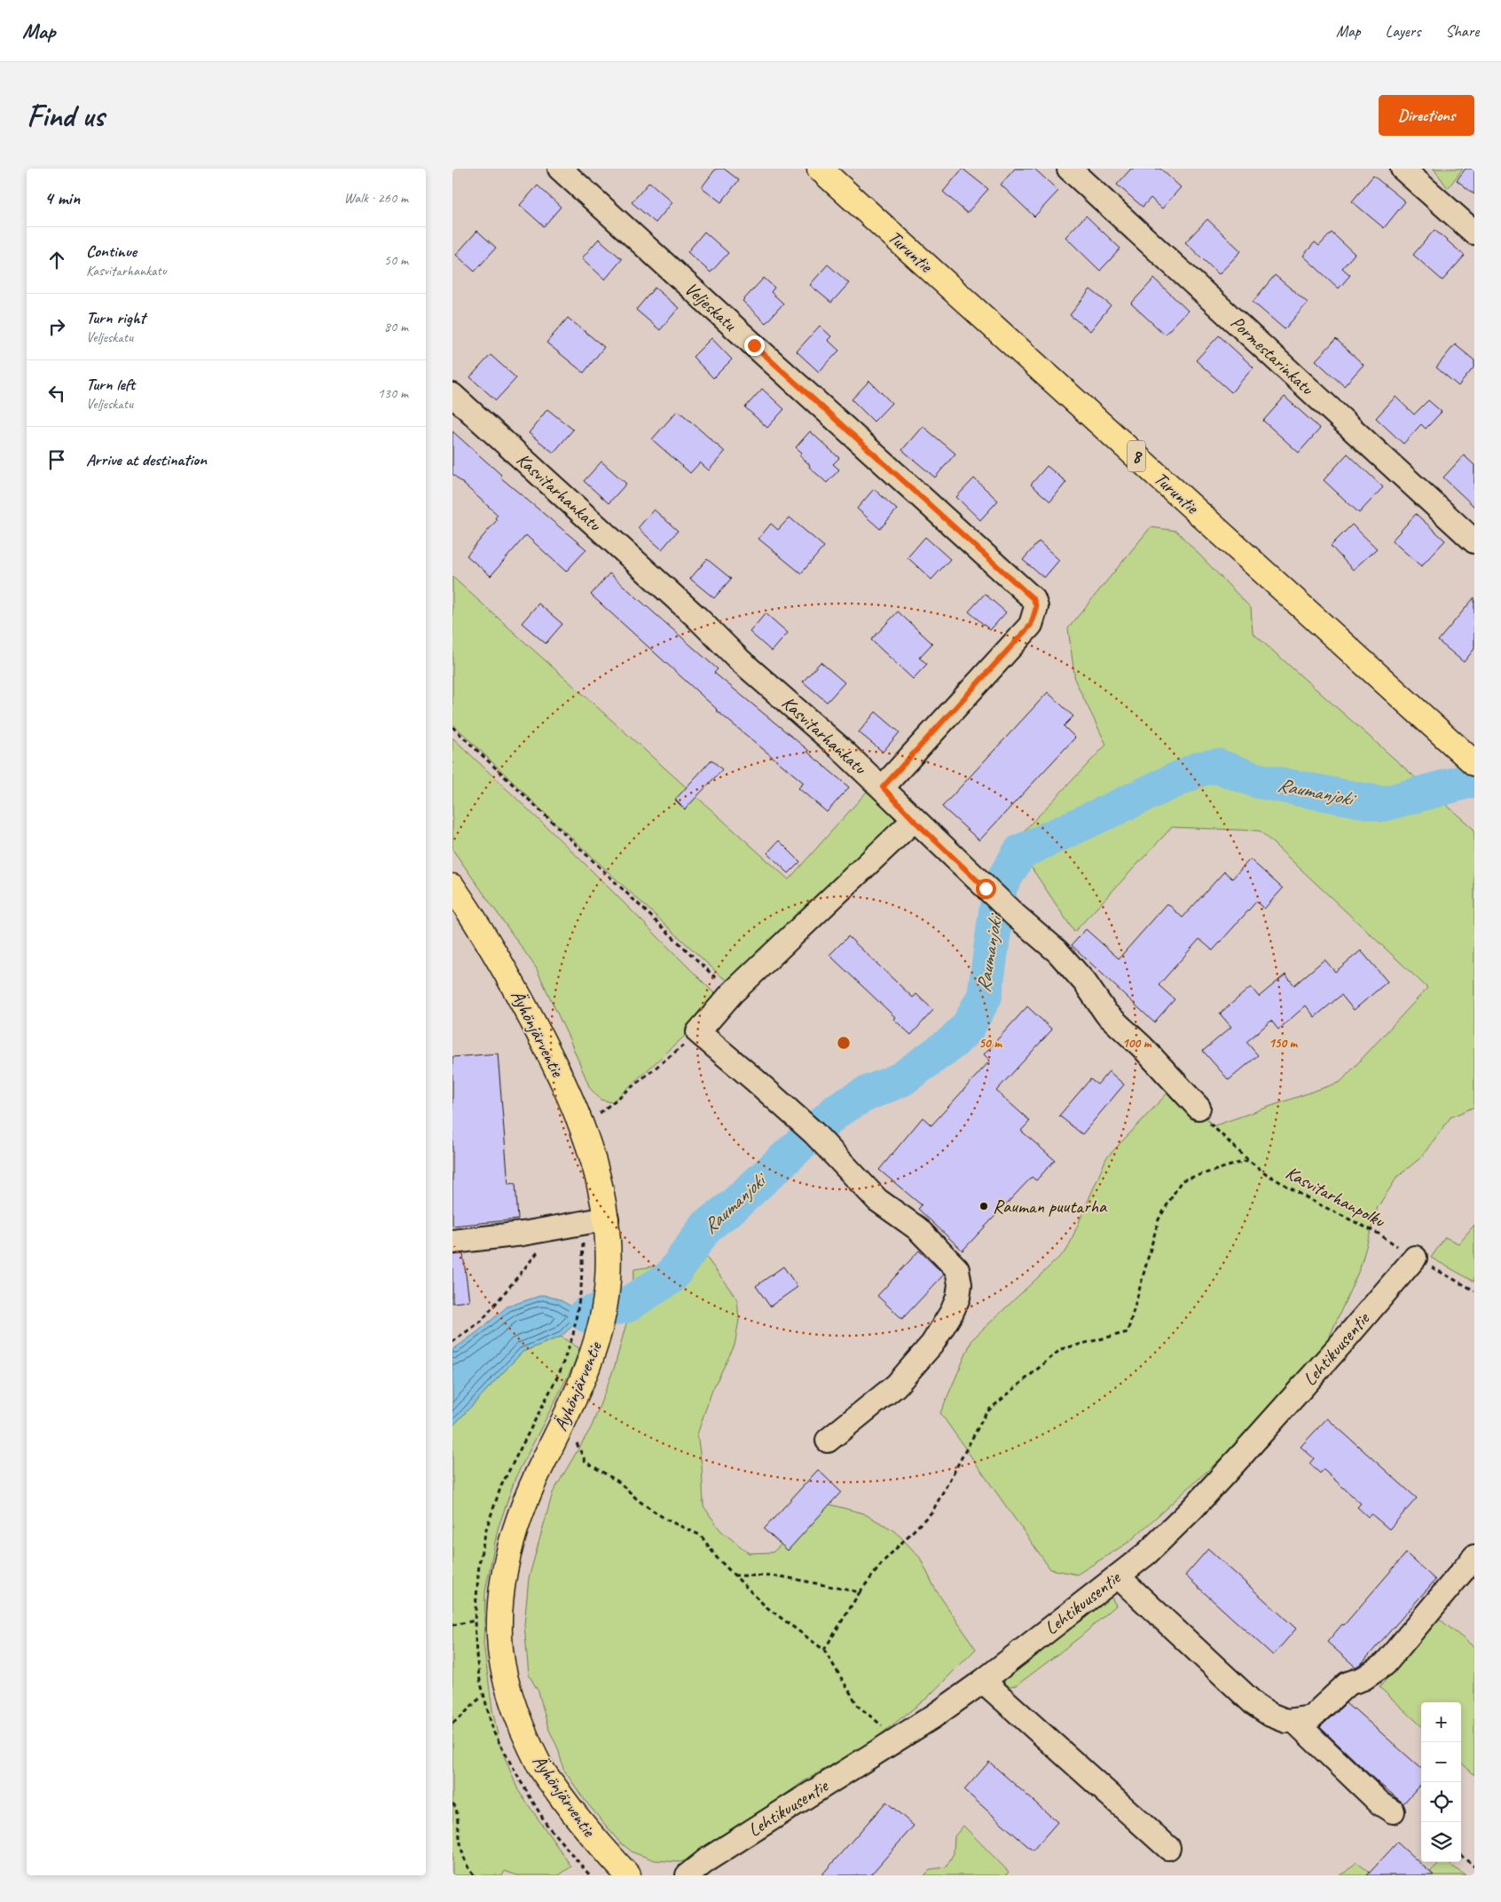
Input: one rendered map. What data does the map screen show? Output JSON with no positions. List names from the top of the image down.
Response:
{
  "streets": {
    "main road": ["Turuntie", "8", "Äyhönjärventie"],
    "street": [
      "Veljeskatu",
      "Pormestarinkatu",
      "Kasvitarhankatu",
      "Lehtikuusentie"
    ],
    "path": ["Kasvitarhanpolku"]
  },
  "crossings": [
    ["Veljeskatu", "Kasvitarhankatu"],
    ["Kasvitarhankatu", "Kasvitarhanpolku"],
    ["Kasvitarhanpolku", "Lehtikuusentie"]
  ],
  "water": ["Raumanjoki"],
  "places": ["Rauman puutarha"],
  "page": {
    "header": "Map",
    "nav": ["Map", "Layers", "Share"],
    "buttons": "Directions",
    "title": "Find us",
    "heading": ["4 min", "Walk · 260 m"],
    "list": [
      ["Continue", "Kasvitarhankatu", "50 m"],
      ["Turn right", "Veljeskatu", "80 m"],
      ["Turn left", "Veljeskatu", "130 m"],
      "Arrive at destination"
    ],
    "map_buttons": ["+", "−"]
  },
  "rings": ["50 m", "100 m", "150 m"]
}
